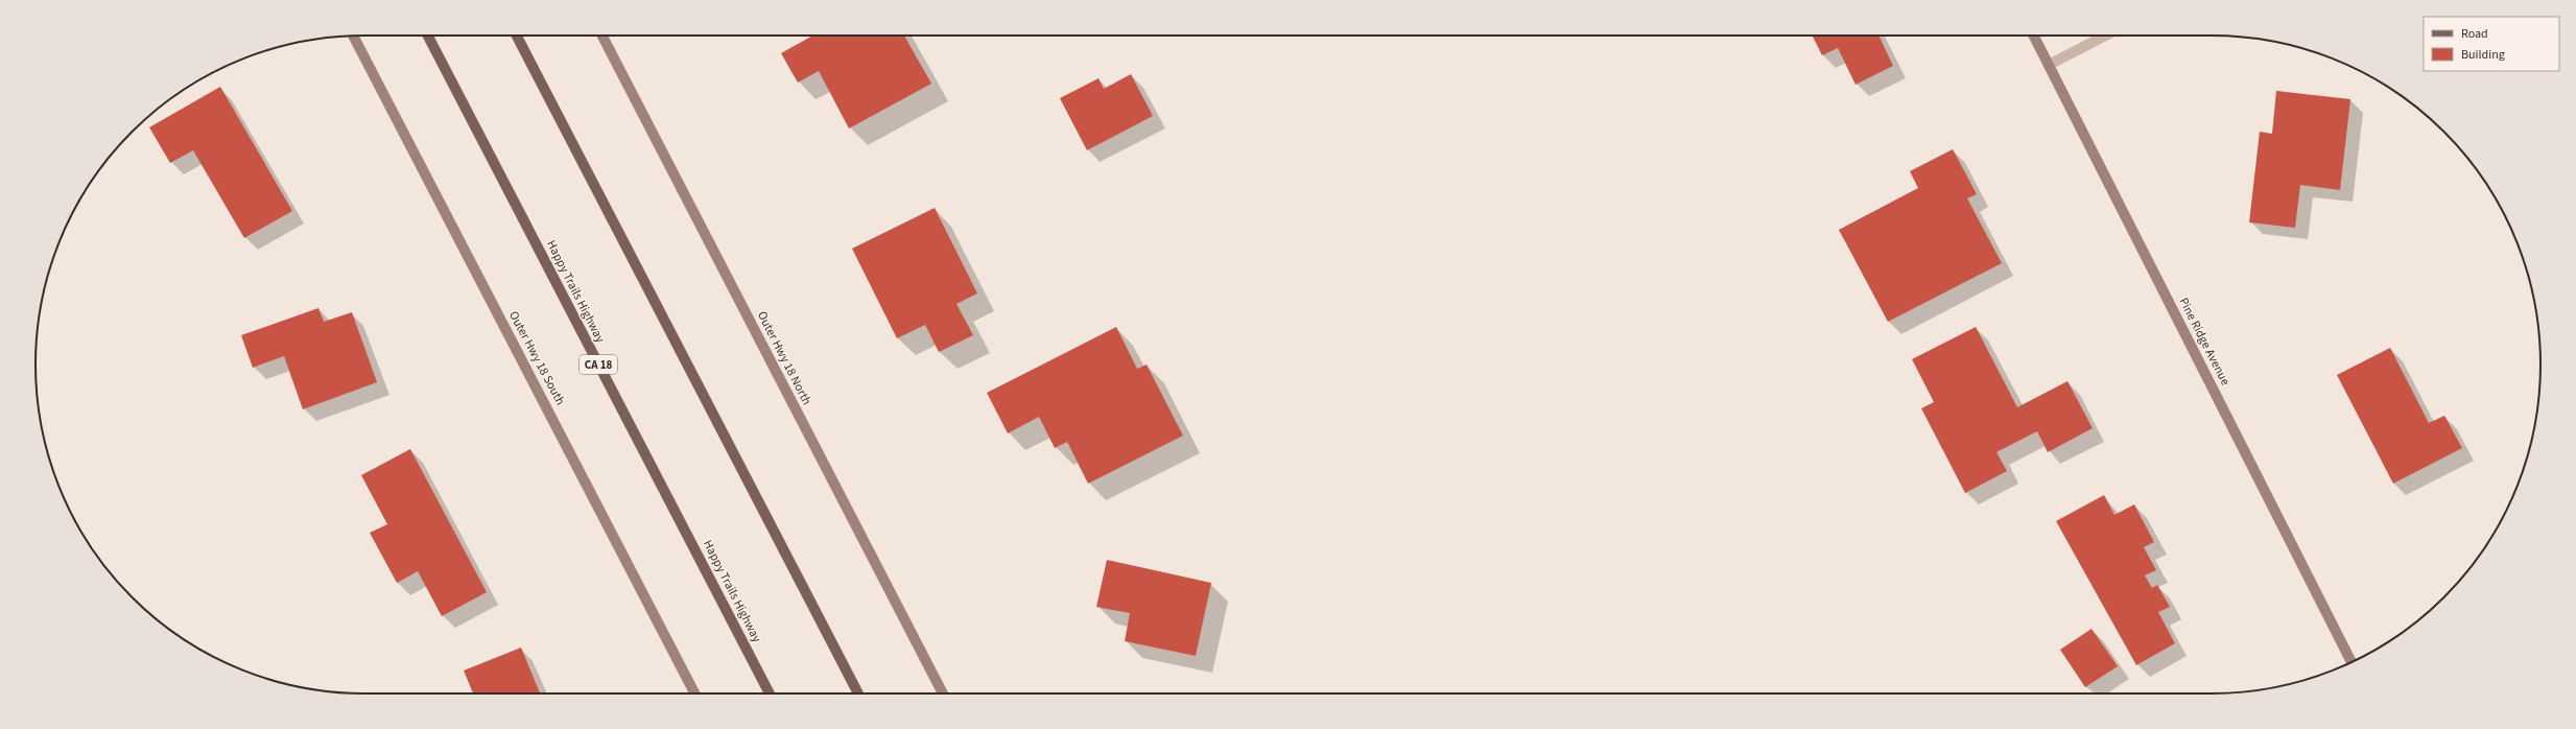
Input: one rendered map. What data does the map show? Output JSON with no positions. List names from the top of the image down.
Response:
{
  "streets": {
    "main road": ["Happy Trails Highway", "CA 18"],
    "street": ["Pine Ridge Avenue", "Outer Hwy 18 South", "Outer Hwy 18 North"]
  },
  "legend": ["Road", "Building"]
}
